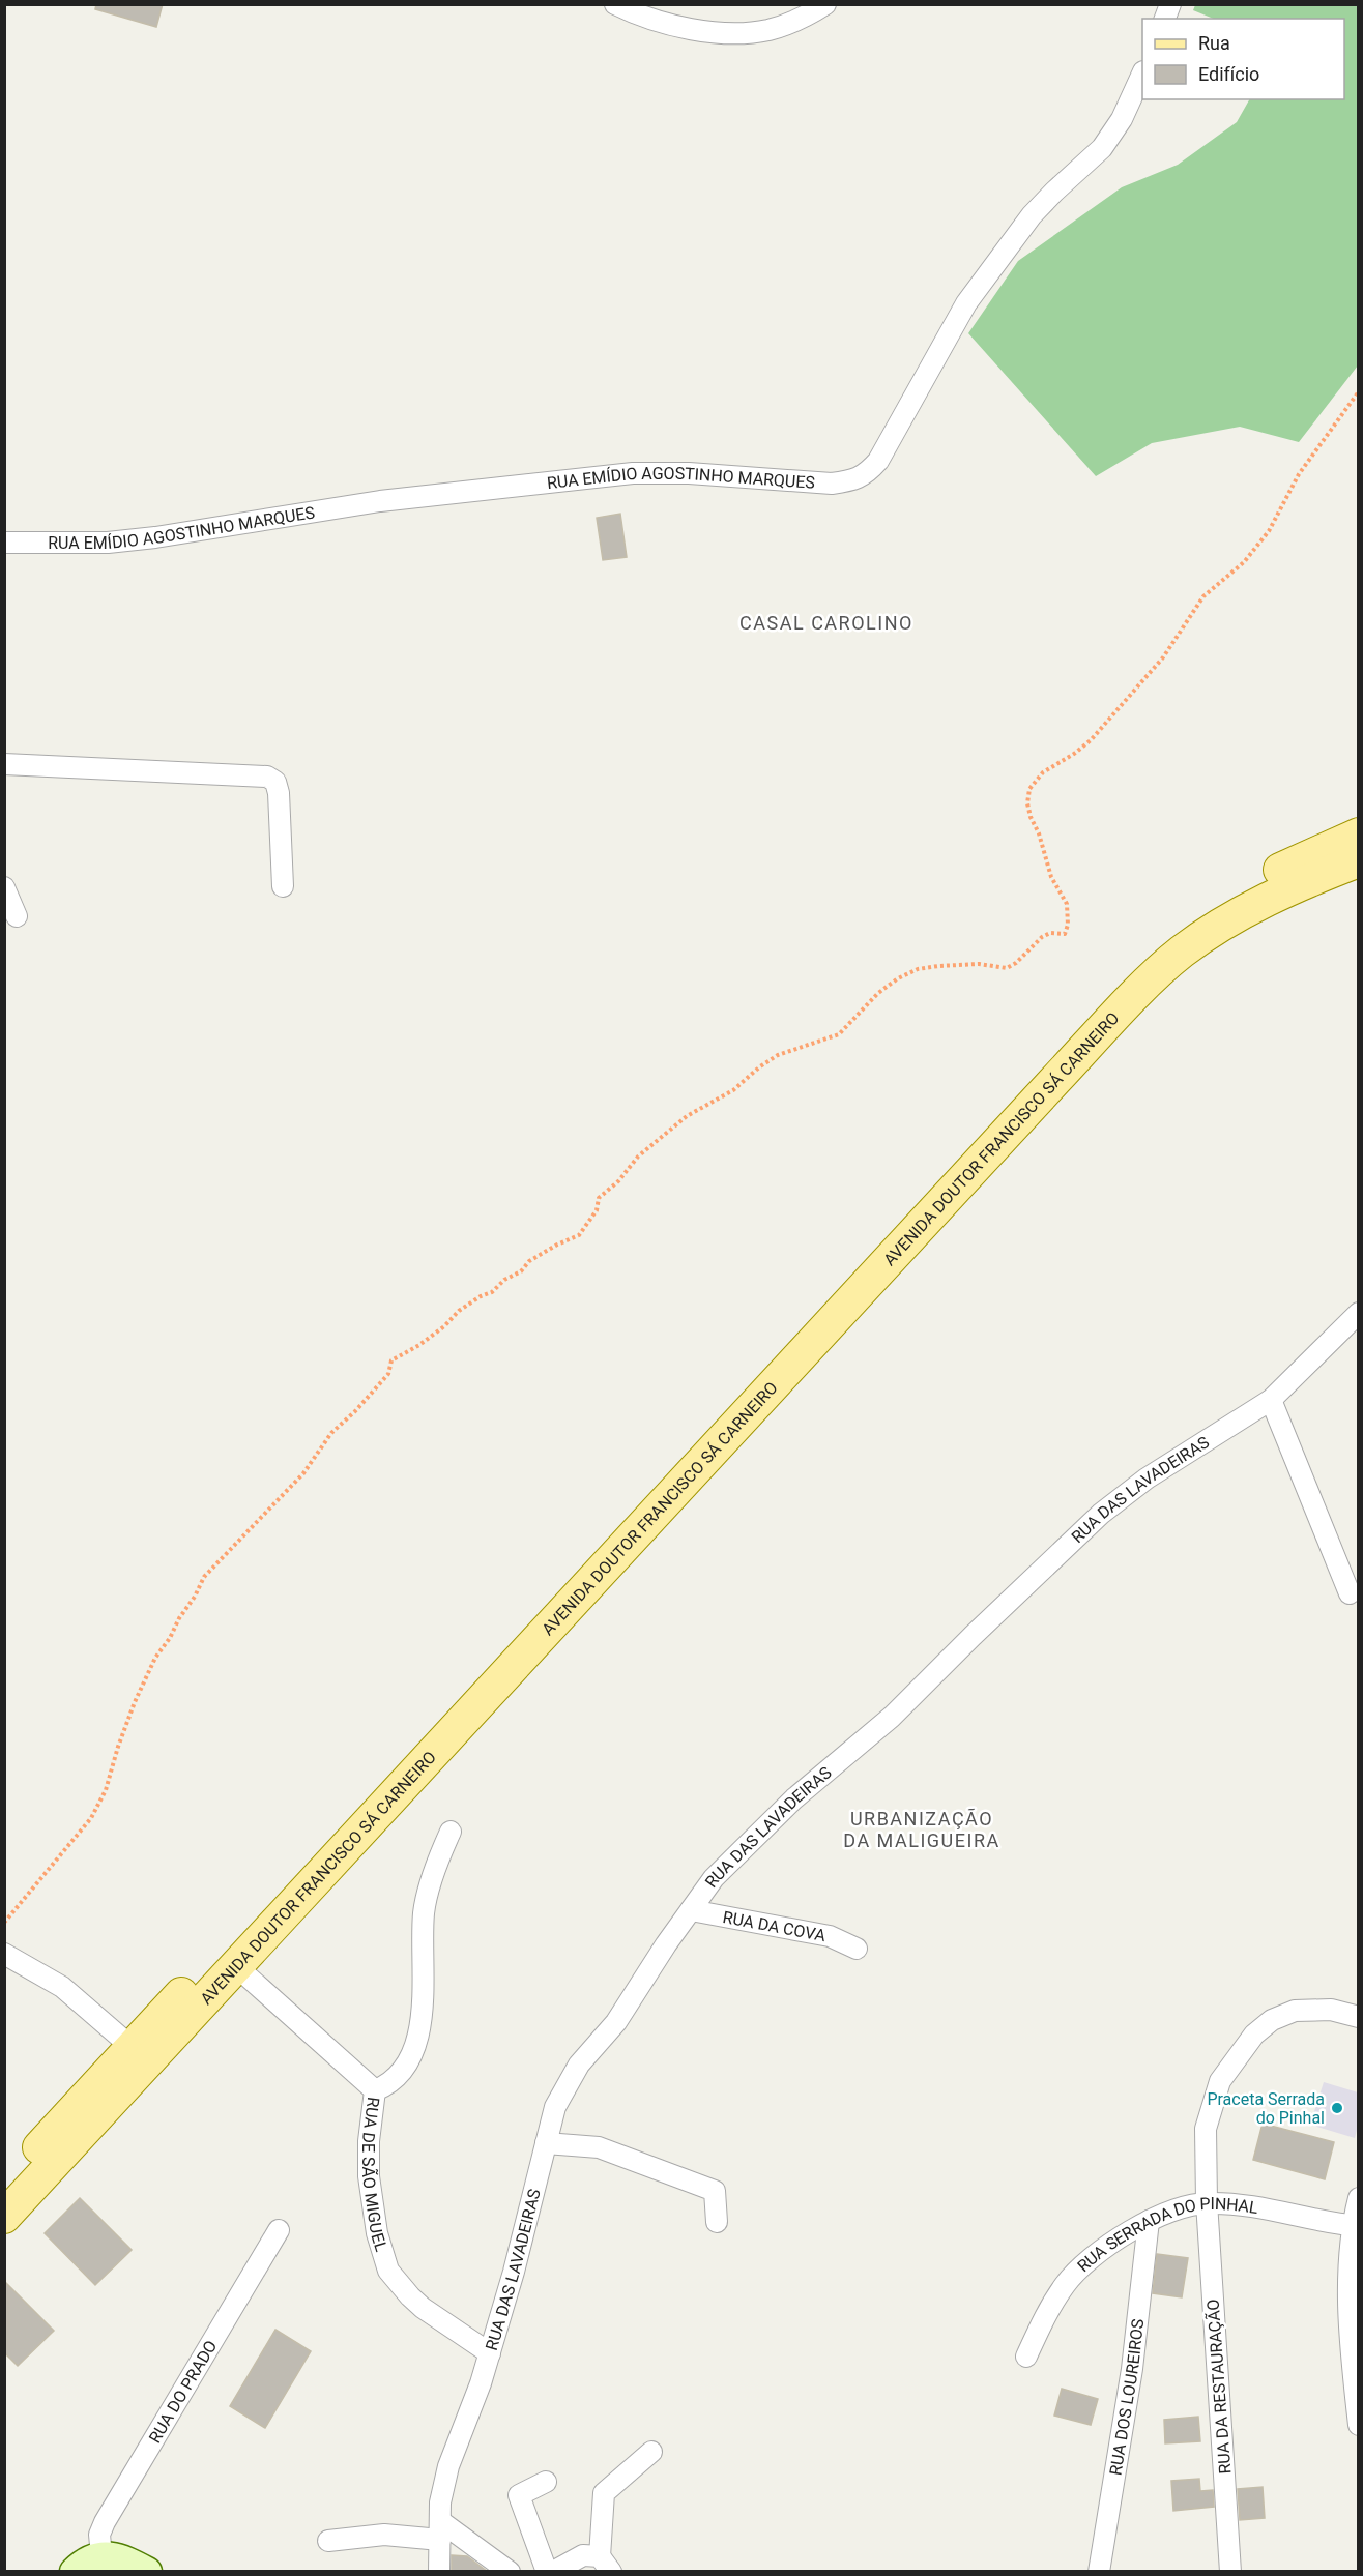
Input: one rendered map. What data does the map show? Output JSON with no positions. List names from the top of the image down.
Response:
{
  "streets": {
    "main road": ["AVENIDA DOUTOR FRANCISCO SÁ CARNEIRO"],
    "street": [
      "RUA EMÍDIO AGOSTINHO MARQUES",
      "RUA DAS LAVADEIRAS",
      "RUA DA COVA",
      "RUA DE SÃO MIGUEL",
      "RUA SERRADA DO PINHAL",
      "RUA DA RESTAURAÇÃO",
      "RUA DO PRADO",
      "RUA DOS LOUREIROS"
    ]
  },
  "crossings": [
    ["AVENIDA DOUTOR FRANCISCO SÁ CARNEIRO", "RUA DE SÃO MIGUEL"],
    ["RUA DAS LAVADEIRAS", "RUA DA COVA"],
    ["RUA DAS LAVADEIRAS", "RUA DE SÃO MIGUEL"],
    ["RUA SERRADA DO PINHAL", "RUA DA RESTAURAÇÃO"],
    ["RUA SERRADA DO PINHAL", "RUA DOS LOUREIROS"]
  ],
  "districts": ["CASAL CAROLINO", "URBANIZAÇÃO DA MALIGUEIRA"],
  "places": ["Praceta Serrada do Pinhal"],
  "legend": ["Rua", "Edifício"]
}
